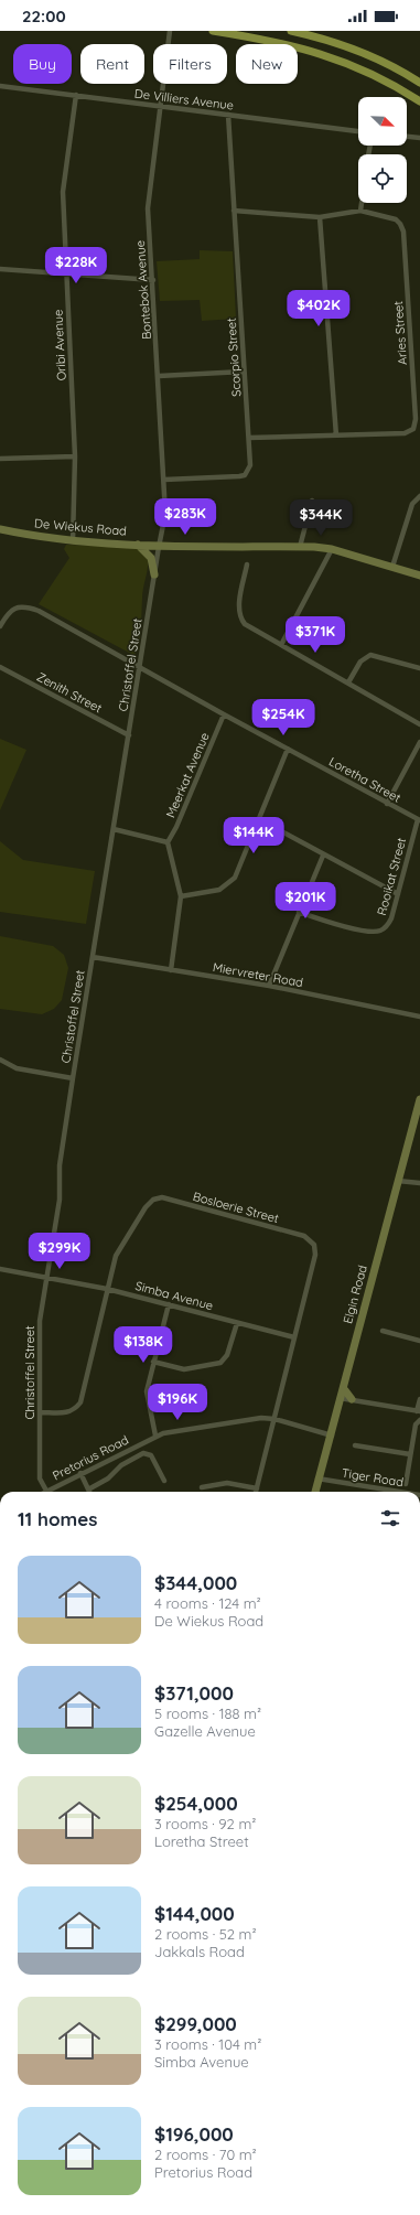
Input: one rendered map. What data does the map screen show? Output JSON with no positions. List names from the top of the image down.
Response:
{
  "streets": {
    "street": [
      "De Villiers Avenue",
      "Bontebok Avenue",
      "Aries Street",
      "Oribi Avenue",
      "Scorpio Street",
      "De Wiekus Road",
      "Christoffel Street",
      "Zenith Street",
      "Meerkat Avenue",
      "Loretha Street",
      "Rooikat Street",
      "Miervreter Road",
      "Bosloerie Street",
      "Elgin Road",
      "Simba Avenue",
      "Pretorius Road",
      "Tiger Road"
    ]
  },
  "crossings": [
    ["De Villiers Avenue", "Bontebok Avenue"],
    ["De Villiers Avenue", "Oribi Avenue"],
    ["De Villiers Avenue", "Scorpio Street"],
    ["Bontebok Avenue", "Scorpio Street"],
    ["Bontebok Avenue", "De Wiekus Road"],
    ["Bontebok Avenue", "Christoffel Street"],
    ["Oribi Avenue", "De Wiekus Road"],
    ["De Wiekus Road", "Christoffel Street"],
    ["Christoffel Street", "Zenith Street"],
    ["Christoffel Street", "Loretha Street"],
    ["Christoffel Street", "Miervreter Road"],
    ["Christoffel Street", "Bosloerie Street"],
    ["Christoffel Street", "Simba Avenue"],
    ["Christoffel Street", "Pretorius Road"],
    ["Meerkat Avenue", "Loretha Street"],
    ["Loretha Street", "Rooikat Street"],
    ["Bosloerie Street", "Simba Avenue"],
    ["Bosloerie Street", "Pretorius Road"],
    ["Elgin Road", "Pretorius Road"],
    ["Elgin Road", "Tiger Road"]
  ],
  "north": "bottom right",
  "page": {
    "status": "22:00",
    "chip": [
      "Buy",
      "Rent",
      "Filters",
      "New"
    ],
    "price": [
      "$228K",
      "$402K",
      "$283K",
      "$344K",
      "$371K",
      "$254K",
      "$144K",
      "$201K",
      "$299K",
      "$138K",
      "$196K"
    ],
    "heading": "11 homes",
    "list": [
      {
        "name": "$344,000",
        "note": "4 rooms · 124 m² · De Wiekus Road"
      },
      {
        "name": "$371,000",
        "note": "5 rooms · 188 m² · Gazelle Avenue"
      },
      {
        "name": "$254,000",
        "note": "3 rooms · 92 m² · Loretha Street"
      },
      {
        "name": "$144,000",
        "note": "2 rooms · 52 m² · Jakkals Road"
      },
      {
        "name": "$299,000",
        "note": "3 rooms · 104 m² · Simba Avenue"
      },
      {
        "name": "$196,000",
        "note": "2 rooms · 70 m² · Pretorius Road"
      }
    ]
  }
}
